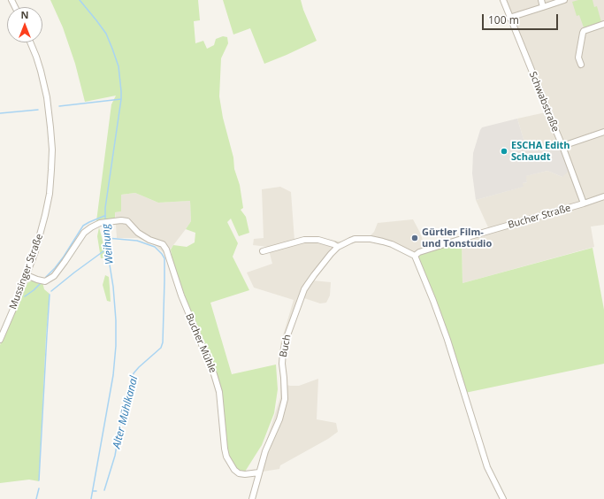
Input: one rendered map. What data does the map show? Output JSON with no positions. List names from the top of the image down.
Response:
{
  "streets": {
    "street": [
      "Schwabstraße",
      "Bucher Straße",
      "Mussinger Straße",
      "Bucher Mühle",
      "Buch"
    ]
  },
  "crossings": [
    ["Schwabstraße", "Bucher Straße"],
    ["Bucher Straße", "Buch"],
    ["Mussinger Straße", "Bucher Mühle"],
    ["Bucher Mühle", "Buch"]
  ],
  "water": ["Weihung", "Alter Mühlkanal"],
  "places": ["ESCHA Edith Schaudt", "Gürtler Film- und Tonstudio"],
  "scale_bar": "100 m",
  "north": "top"
}
